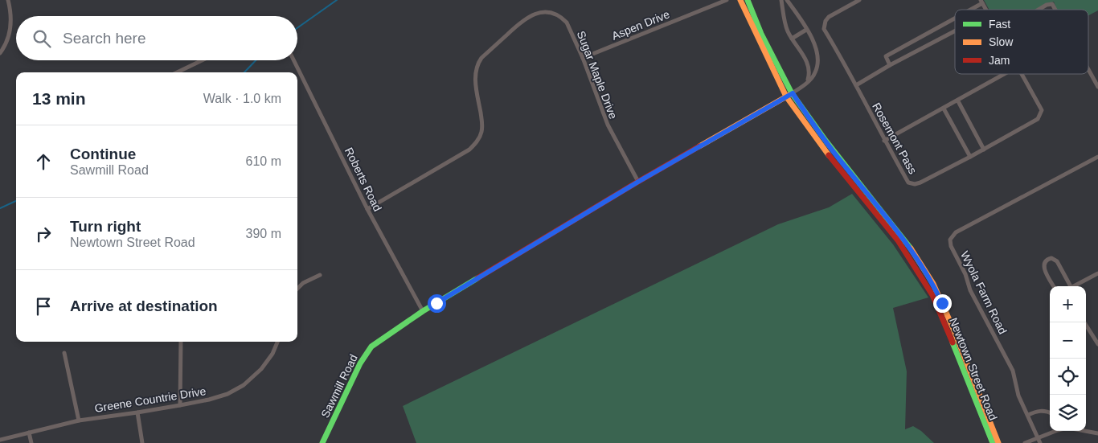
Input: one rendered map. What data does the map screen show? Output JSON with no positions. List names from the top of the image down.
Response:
{
  "streets": {
    "main road": ["Newtown Street Road", "Sawmill Road"],
    "street": [
      "Aspen Drive",
      "Sugar Maple Drive",
      "Rosemont Pass",
      "Roberts Road",
      "Wyola Farm Road",
      "Greene Countrie Drive"
    ]
  },
  "crossings": [
    ["Aspen Drive", "Sugar Maple Drive"],
    ["Sugar Maple Drive", "Roberts Road"],
    ["Sugar Maple Drive", "Sawmill Road"],
    ["Roberts Road", "Sawmill Road"],
    ["Newtown Street Road", "Sawmill Road"]
  ],
  "legend": ["Fast", "Slow", "Jam"],
  "page": {
    "search": "Search here",
    "heading": ["13 min", "Walk · 1.0 km"],
    "list": [
      ["Continue", "Sawmill Road", "610 m"],
      ["Turn right", "Newtown Street Road", "390 m"],
      "Arrive at destination"
    ],
    "map_buttons": ["+", "−"]
  }
}
